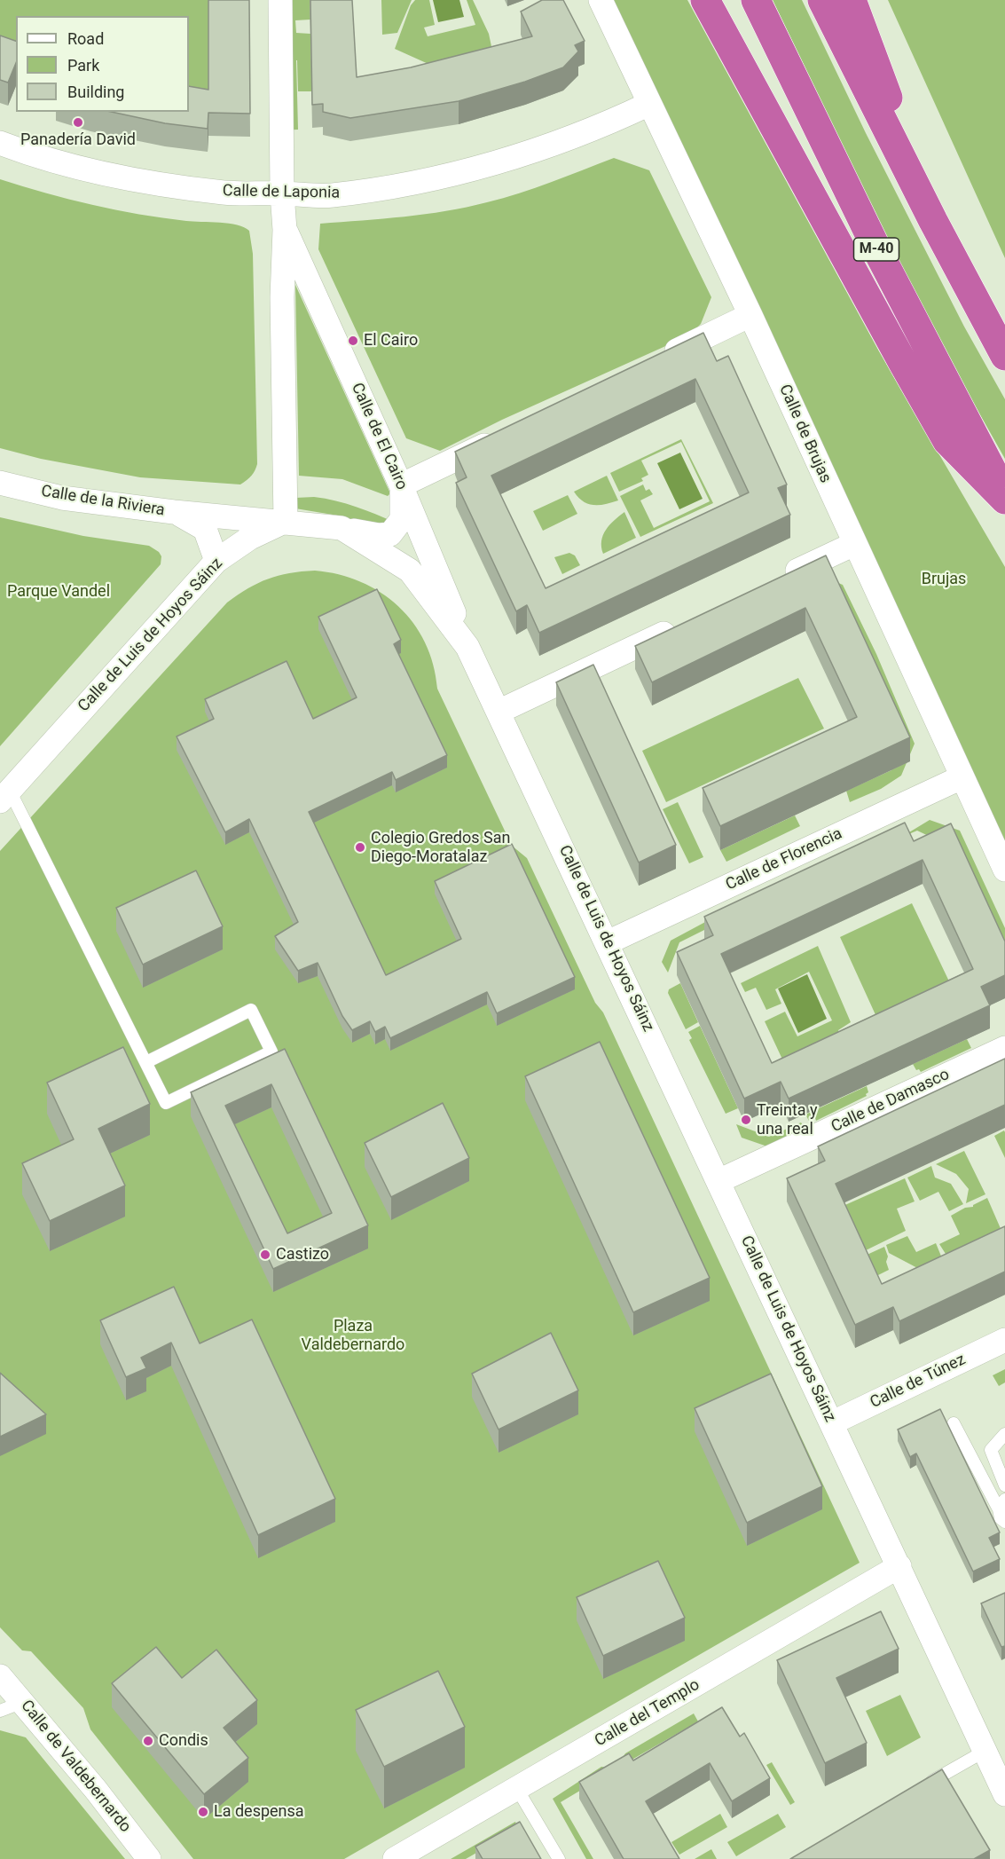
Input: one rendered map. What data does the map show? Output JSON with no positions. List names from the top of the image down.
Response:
{
  "streets": {
    "highway": ["M-40"],
    "street": [
      "Calle de Laponia",
      "Calle de Brujas",
      "Calle de El Cairo",
      "Calle de la Riviera",
      "Calle de Luis de Hoyos Sáinz",
      "Calle de Florencia",
      "Calle de Damasco",
      "Calle de Túnez",
      "Calle del Templo",
      "Calle de Valdebernardo"
    ]
  },
  "crossings": [
    ["Calle de Laponia", "Calle de Brujas"],
    ["Calle de Laponia", "Calle de El Cairo"],
    ["Calle de Brujas", "Calle de Florencia"],
    ["Calle de El Cairo", "Calle de la Riviera"],
    ["Calle de El Cairo", "Calle de Luis de Hoyos Sáinz"],
    ["Calle de la Riviera", "Calle de Luis de Hoyos Sáinz"],
    ["Calle de Luis de Hoyos Sáinz", "Calle de Florencia"],
    ["Calle de Luis de Hoyos Sáinz", "Calle de Damasco"],
    ["Calle de Luis de Hoyos Sáinz", "Calle de Túnez"],
    ["Calle de Luis de Hoyos Sáinz", "Calle del Templo"]
  ],
  "parks": ["Brujas", "Parque Vandel", "Plaza Valdebernardo"],
  "places": [
    "Panadería David",
    "El Cairo",
    "Colegio Gredos San Diego-Moratalaz",
    "Treinta y una real",
    "Castizo",
    "Condis",
    "La despensa"
  ],
  "legend": ["Road", "Park", "Building"]
}
